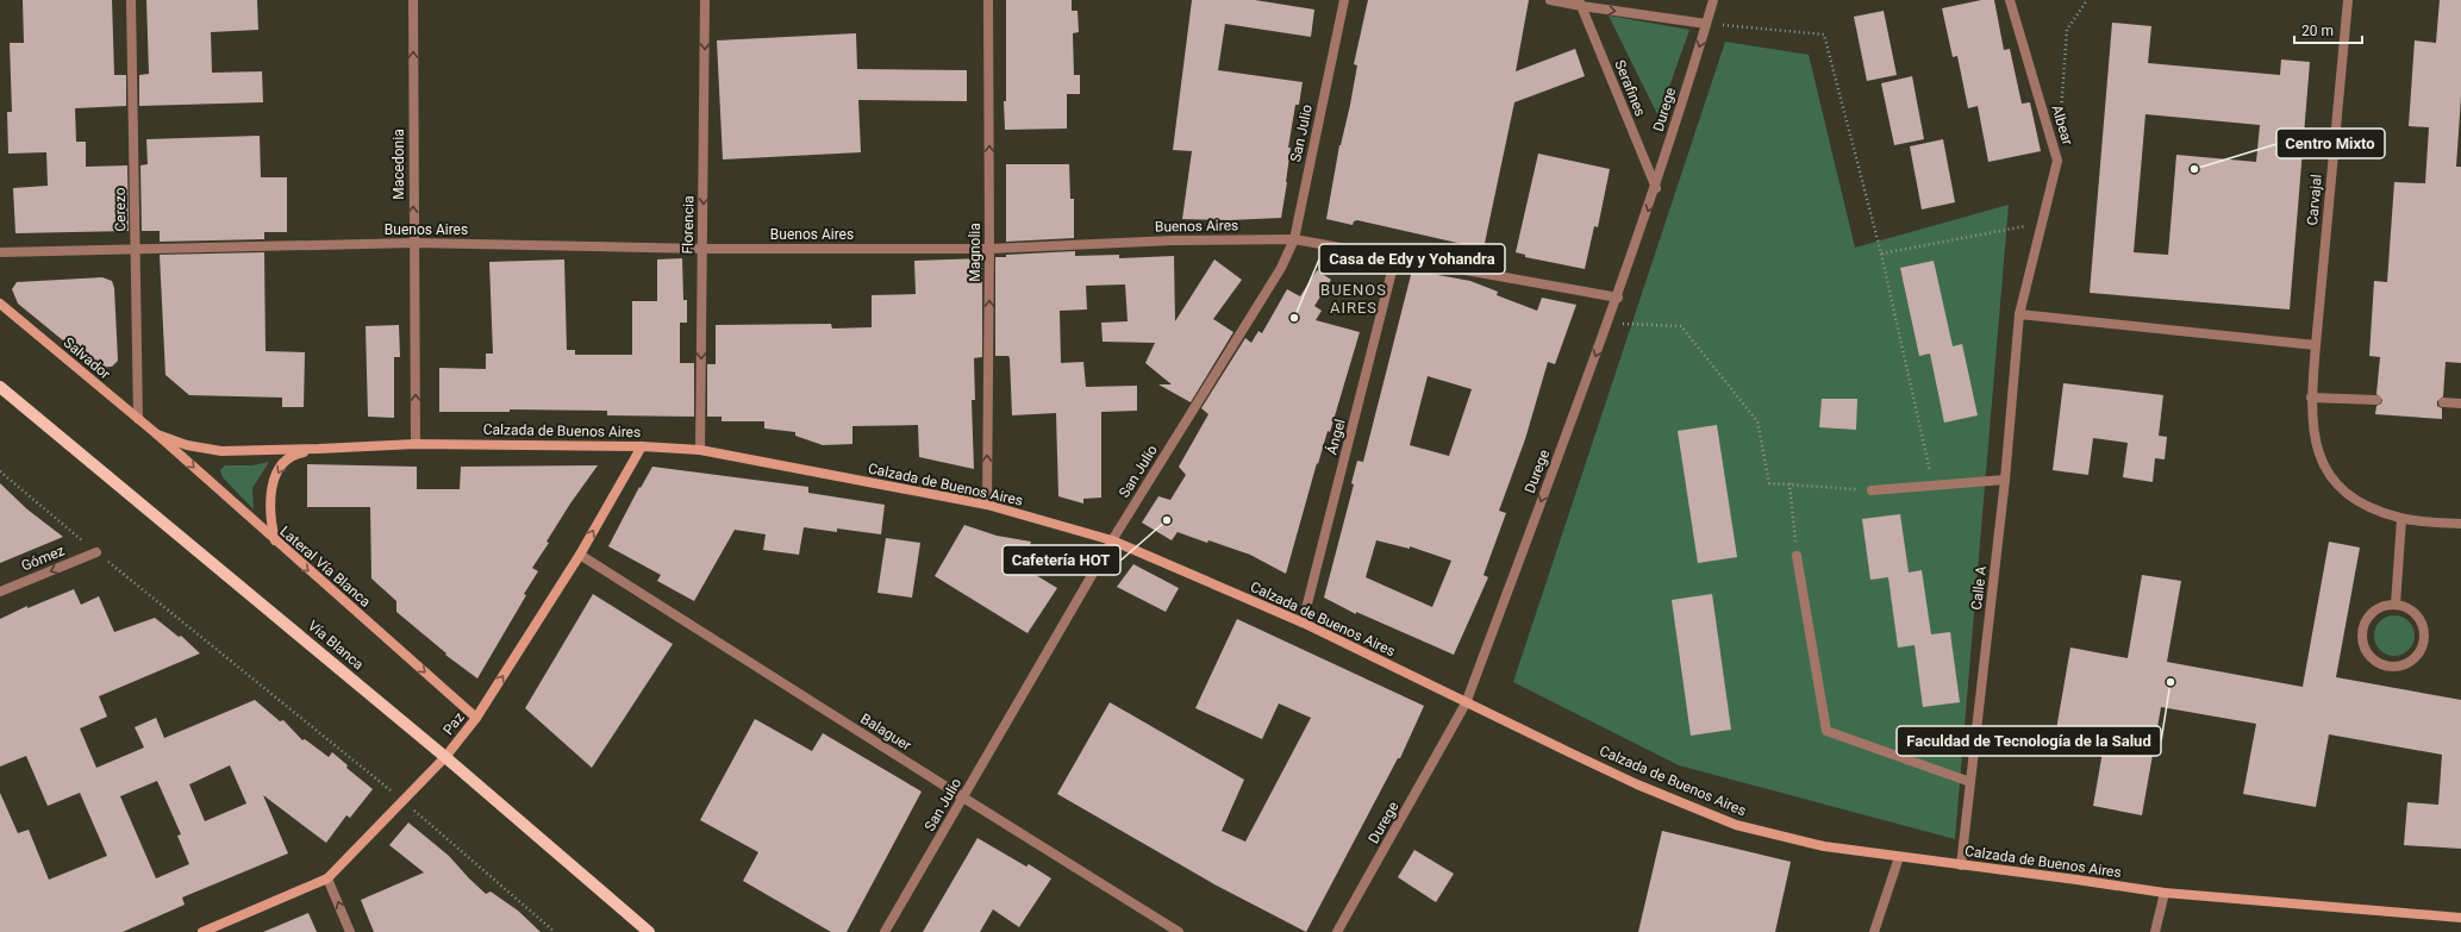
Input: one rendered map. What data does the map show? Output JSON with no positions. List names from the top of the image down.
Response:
{
  "streets": {
    "main road": ["Vía Blanca"],
    "street": [
      "Serafines",
      "Durege",
      "Albear",
      "San Julio",
      "Macedonia",
      "Carvajal",
      "Cerezo",
      "Florencia",
      "Buenos Aires",
      "Magnolia",
      "Salvador",
      "Calzada de Buenos Aires",
      "Ángel",
      "Gómez",
      "Lateral Vía Blanca",
      "Calle A",
      "Paz",
      "Balaguer"
    ]
  },
  "crossings": [
    ["Serafines", "Durege"],
    ["Durege", "Buenos Aires"],
    ["Durege", "Calzada de Buenos Aires"],
    ["Albear", "Calle A"],
    ["San Julio", "Buenos Aires"],
    ["San Julio", "Calzada de Buenos Aires"],
    ["San Julio", "Balaguer"],
    ["Macedonia", "Buenos Aires"],
    ["Macedonia", "Calzada de Buenos Aires"],
    ["Cerezo", "Buenos Aires"],
    ["Cerezo", "Salvador"],
    ["Florencia", "Buenos Aires"],
    ["Florencia", "Calzada de Buenos Aires"],
    ["Buenos Aires", "Magnolia"],
    ["Buenos Aires", "Ángel"],
    ["Magnolia", "Calzada de Buenos Aires"],
    ["Salvador", "Calzada de Buenos Aires"],
    ["Salvador", "Lateral Vía Blanca"],
    ["Calzada de Buenos Aires", "Ángel"],
    ["Calzada de Buenos Aires", "Lateral Vía Blanca"],
    ["Calzada de Buenos Aires", "Calle A"],
    ["Calzada de Buenos Aires", "Paz"],
    ["Lateral Vía Blanca", "Paz"],
    ["Vía Blanca", "Paz"],
    ["Paz", "Balaguer"]
  ],
  "one_way": [
    "Durege",
    "Macedonia",
    "Florencia",
    "Magnolia",
    "Gómez",
    "Lateral Vía Blanca",
    "Paz"
  ],
  "districts": ["BUENOS AIRES"],
  "places": [
    "Centro Mixto",
    "Casa de Edy y Yohandra",
    "Cafetería HOT",
    "Faculdad de Tecnología de la Salud"
  ],
  "scale_bar": "20 m"
}
